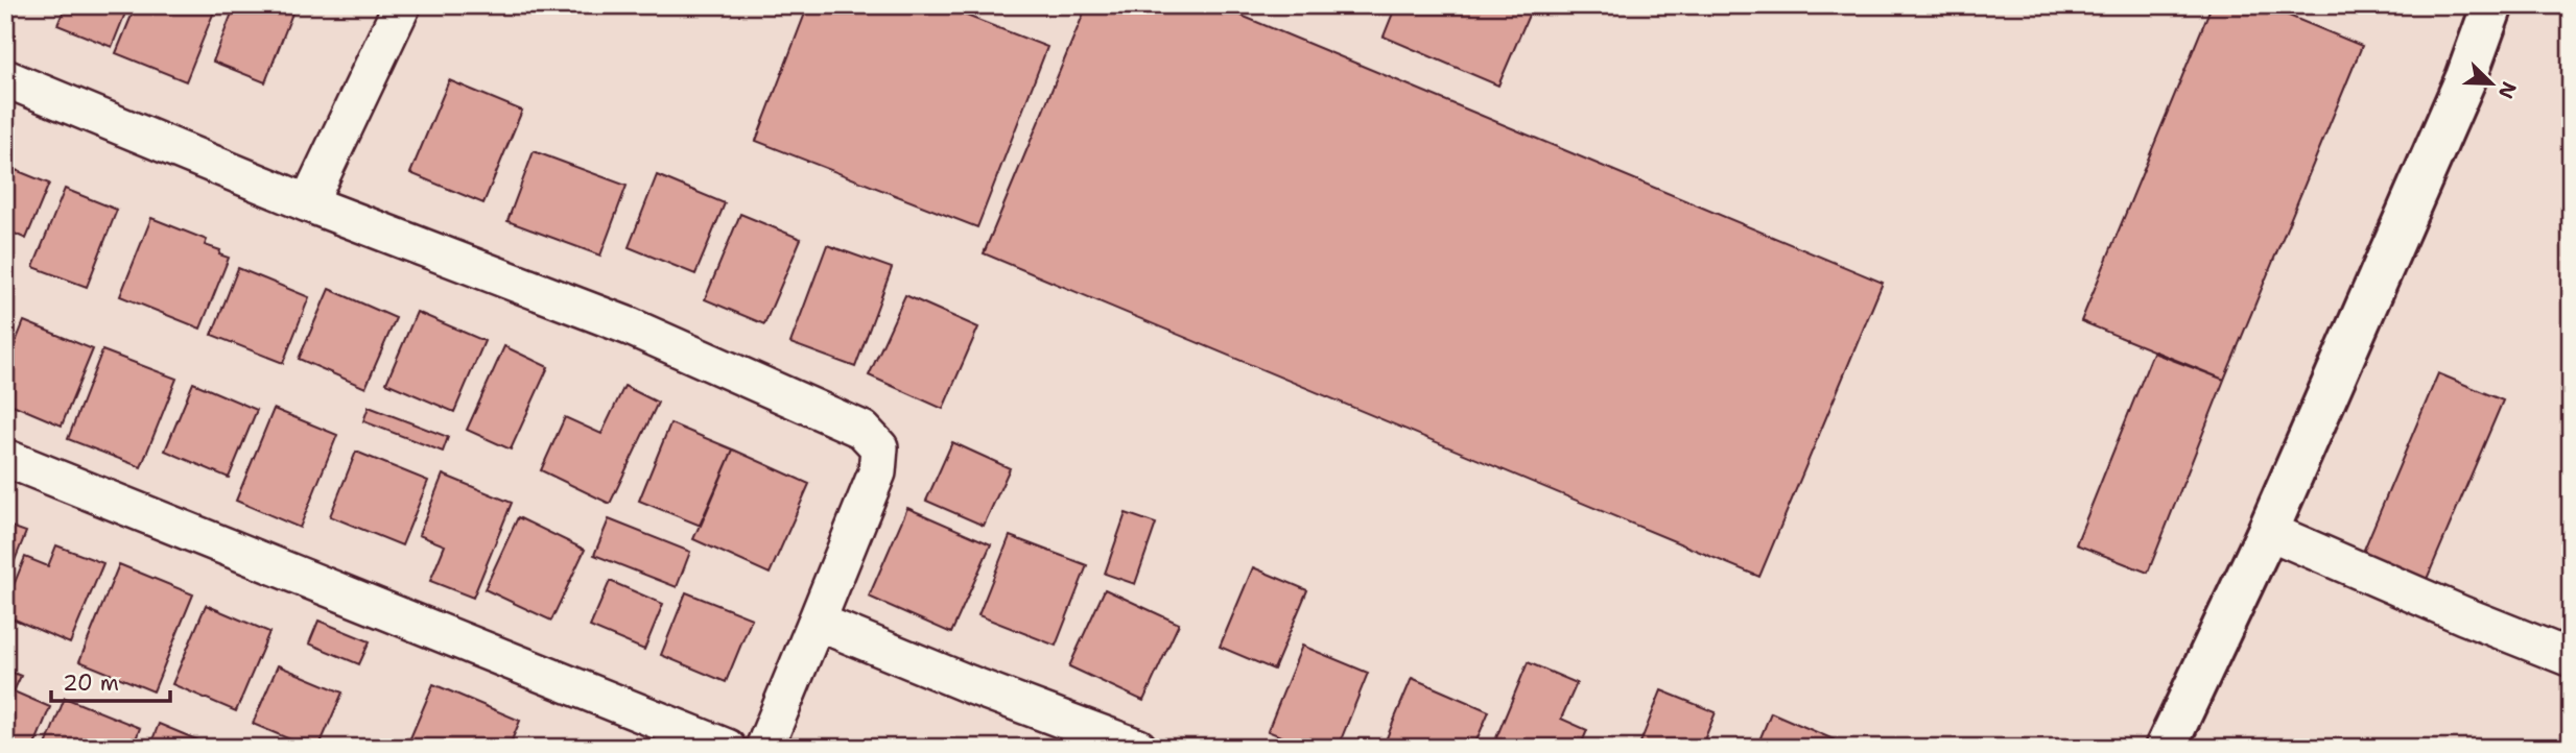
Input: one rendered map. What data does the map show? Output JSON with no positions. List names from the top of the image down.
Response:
{
  "scale_bar": "20 m",
  "north": "bottom right"
}
